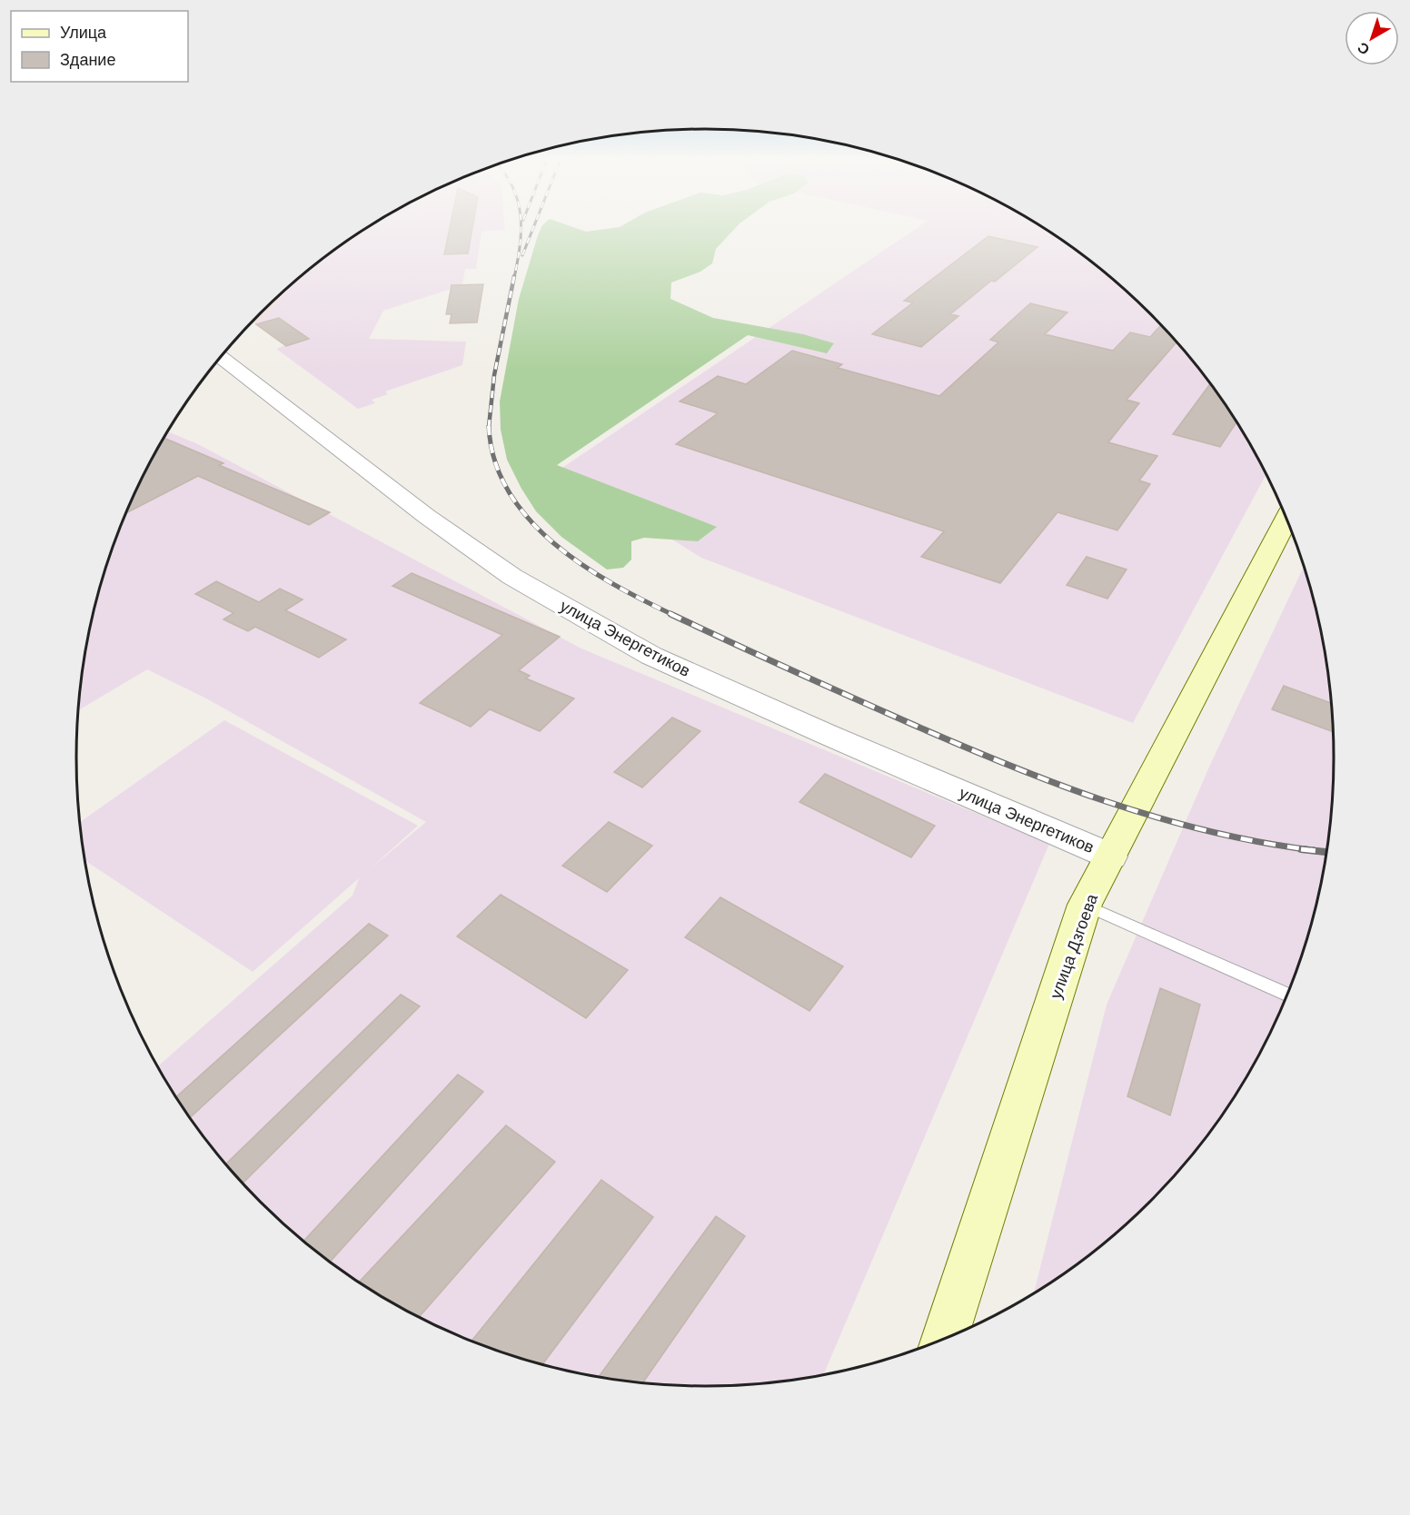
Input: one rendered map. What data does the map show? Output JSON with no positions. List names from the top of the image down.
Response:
{
  "streets": {
    "main road": ["улица Дзгоева"],
    "street": ["улица Энергетиков"]
  },
  "crossings": [
    ["улица Энергетиков", "улица Дзгоева"]
  ],
  "legend": ["Улица", "Здание"],
  "north": "bottom left"
}
